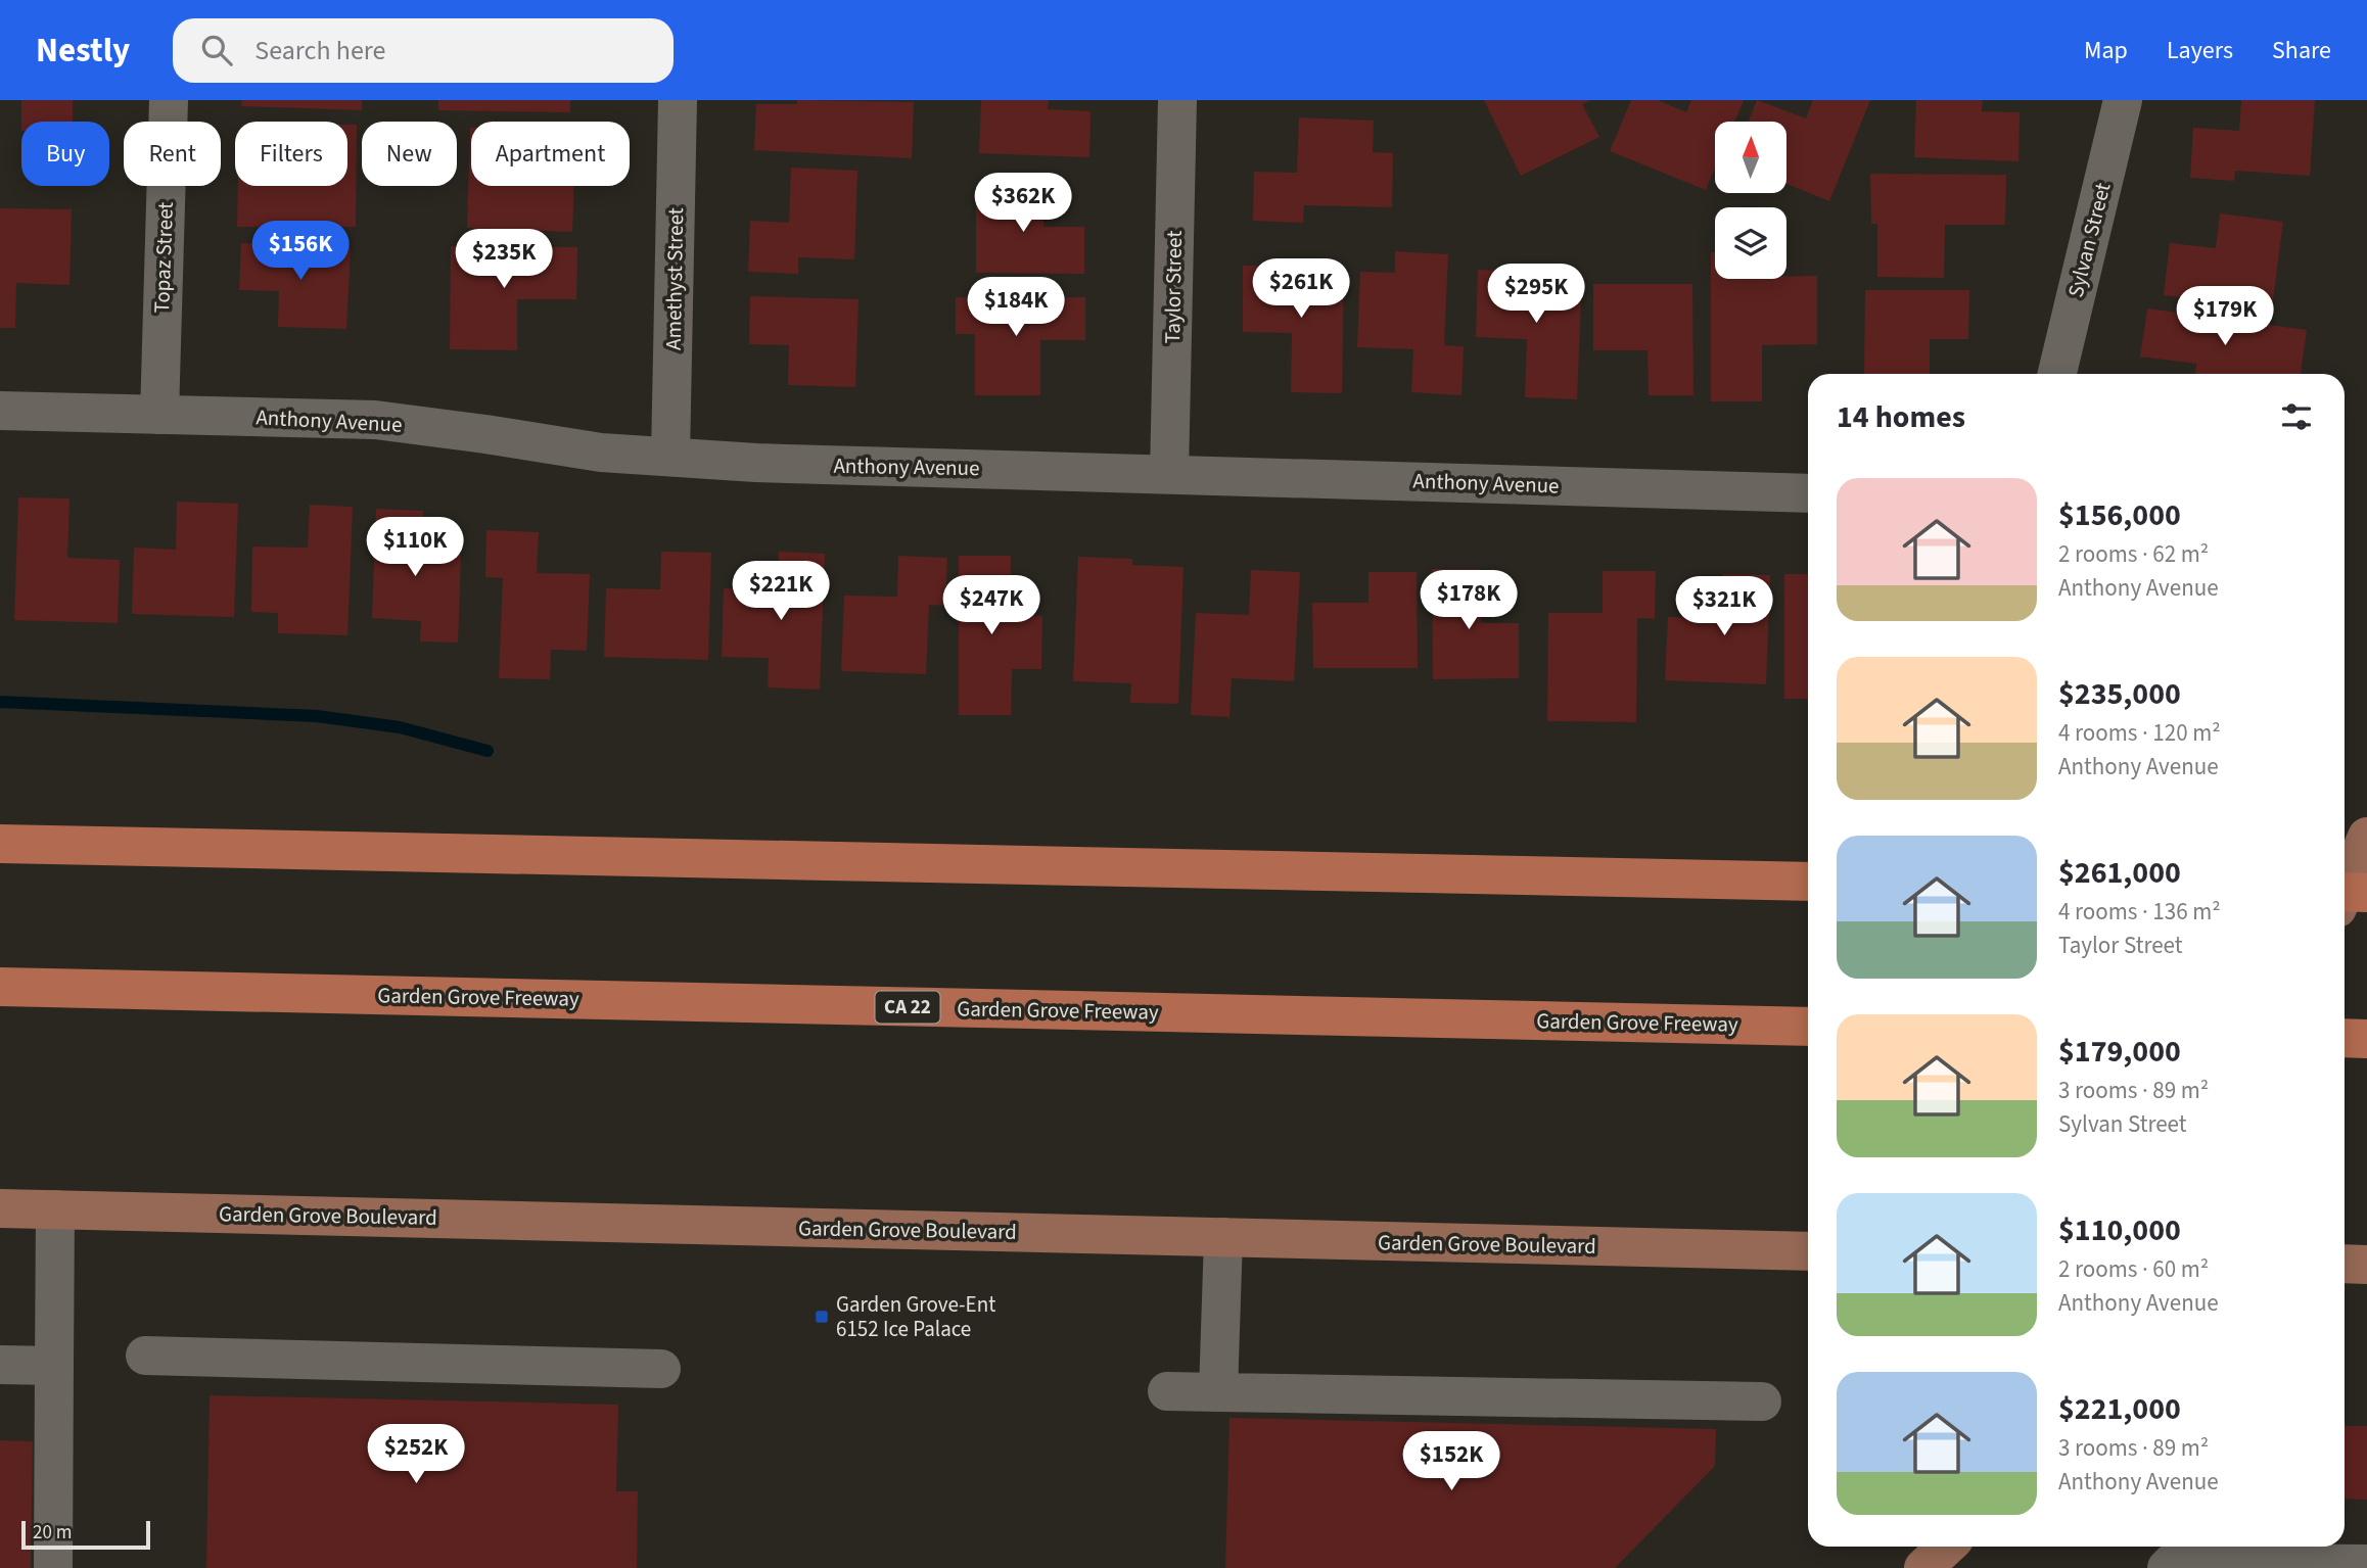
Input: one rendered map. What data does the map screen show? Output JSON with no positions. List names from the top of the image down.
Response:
{
  "streets": {
    "highway": ["Garden Grove Freeway", "CA 22"],
    "main road": ["Garden Grove Boulevard"],
    "street": [
      "Sylvan Street",
      "Topaz Street",
      "Amethyst Street",
      "Taylor Street",
      "Anthony Avenue"
    ]
  },
  "crossings": [
    ["Topaz Street", "Anthony Avenue"],
    ["Amethyst Street", "Anthony Avenue"],
    ["Taylor Street", "Anthony Avenue"]
  ],
  "places": {
    "transit": ["Garden Grove-Ent 6152 Ice Palace"]
  },
  "scale_bar": "20 m",
  "north": "top",
  "page": {
    "header": "Nestly",
    "search": "Search here",
    "nav": ["Map", "Layers", "Share"],
    "chip": [
      "Buy",
      "Rent",
      "Filters",
      "New",
      "Apartment"
    ],
    "price": [
      "$362K",
      "$156K",
      "$235K",
      "$261K",
      "$295K",
      "$184K",
      "$179K",
      "$110K",
      "$221K",
      "$178K",
      "$247K",
      "$321K",
      "$252K",
      "$152K"
    ],
    "heading": "14 homes",
    "list": [
      {
        "name": "$156,000",
        "note": "2 rooms · 62 m² · Anthony Avenue"
      },
      {
        "name": "$235,000",
        "note": "4 rooms · 120 m² · Anthony Avenue"
      },
      {
        "name": "$261,000",
        "note": "4 rooms · 136 m² · Taylor Street"
      },
      {
        "name": "$179,000",
        "note": "3 rooms · 89 m² · Sylvan Street"
      },
      {
        "name": "$110,000",
        "note": "2 rooms · 60 m² · Anthony Avenue"
      },
      {
        "name": "$221,000",
        "note": "3 rooms · 89 m² · Anthony Avenue"
      }
    ],
    "scale": "20 m"
  }
}
